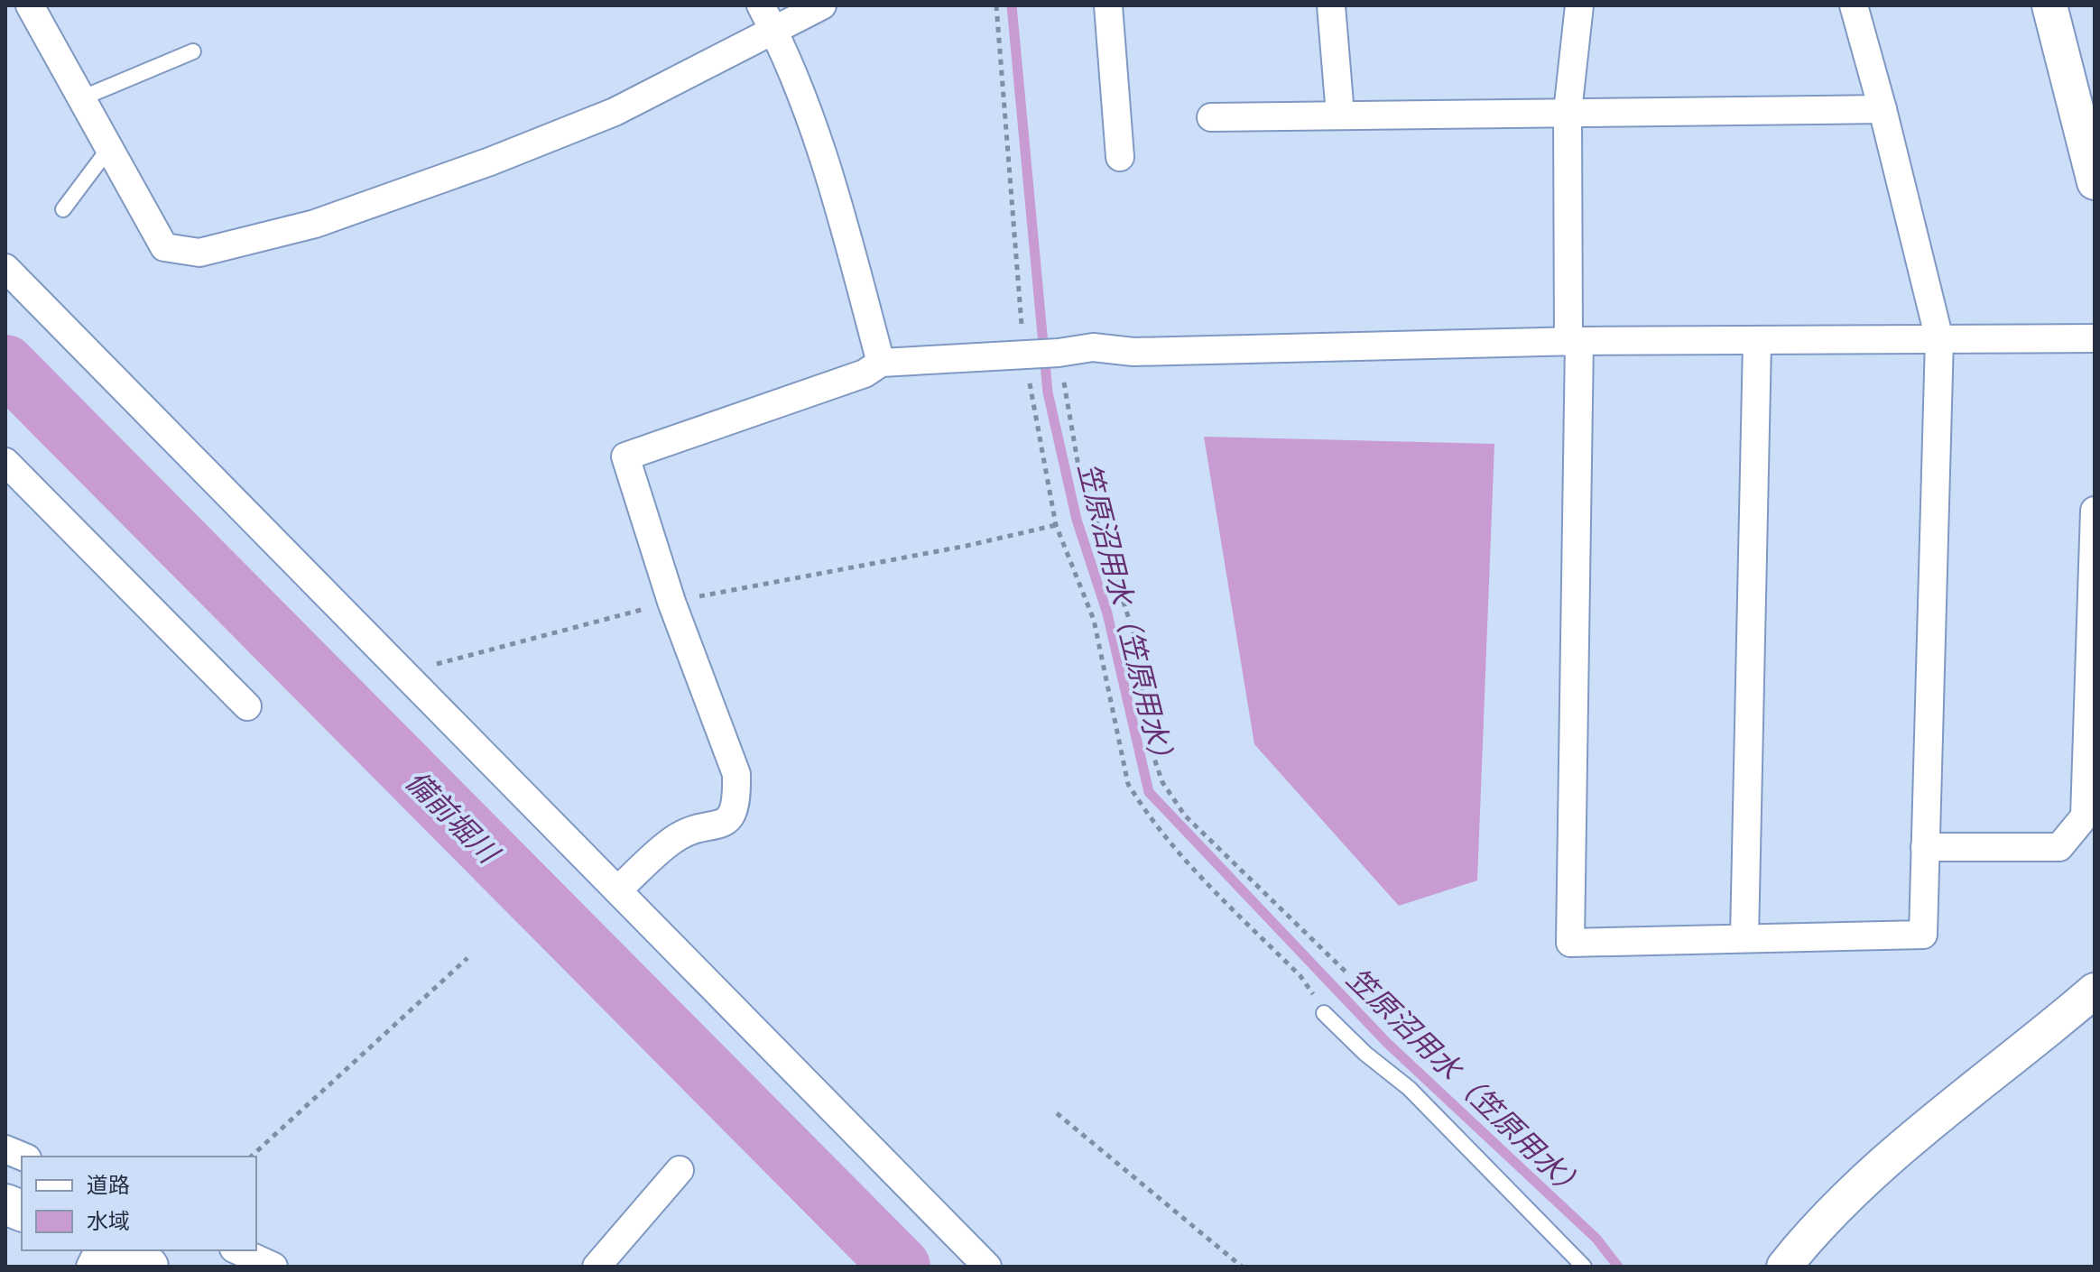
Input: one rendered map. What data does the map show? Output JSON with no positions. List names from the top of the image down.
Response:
{
  "water": ["笠原沼用水（笠原用水）", "備前堀川"],
  "legend": ["道路", "水域"]
}
